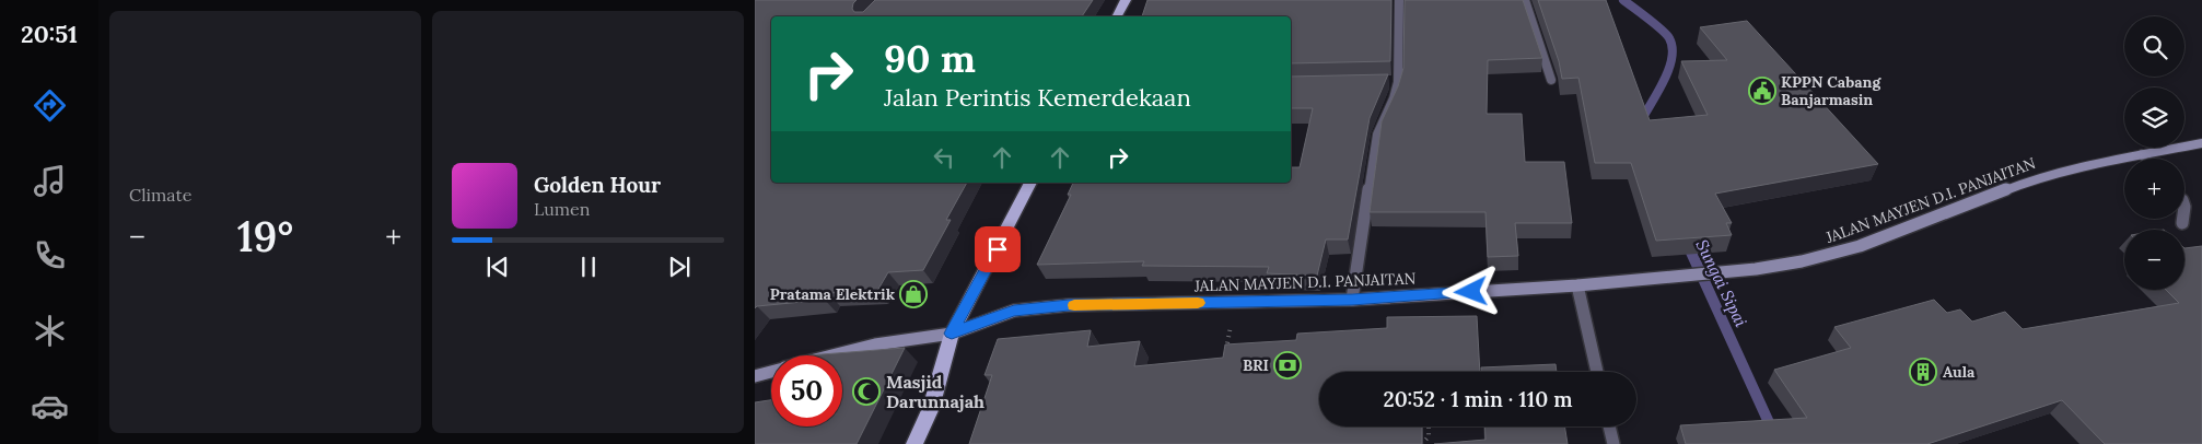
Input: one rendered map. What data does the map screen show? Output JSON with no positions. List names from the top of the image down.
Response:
{
  "streets": {
    "main road": ["JALAN MAYJEN D.I. PANJAITAN"]
  },
  "water": ["Sungai Sipai"],
  "places": {
    "public building": ["KPPN Cabang Banjarmasin"],
    "shop": ["Pratama Elektrik"],
    "bank": ["BRI"],
    "building": ["Aula"],
    "mosque": ["Masjid Darunnajah"]
  },
  "page": {
    "tabs": "20:51",
    "tile": "Climate",
    "map_buttons": ["+", "−"],
    "turn": ["90 m", "Jalan Perintis Kemerdekaan"],
    "song": ["Golden Hour", "Lumen"],
    "heat": ["−", "19°", "+"],
    "limit": "50",
    "trip": "20:52 · 1 min · 110 m"
  }
}
